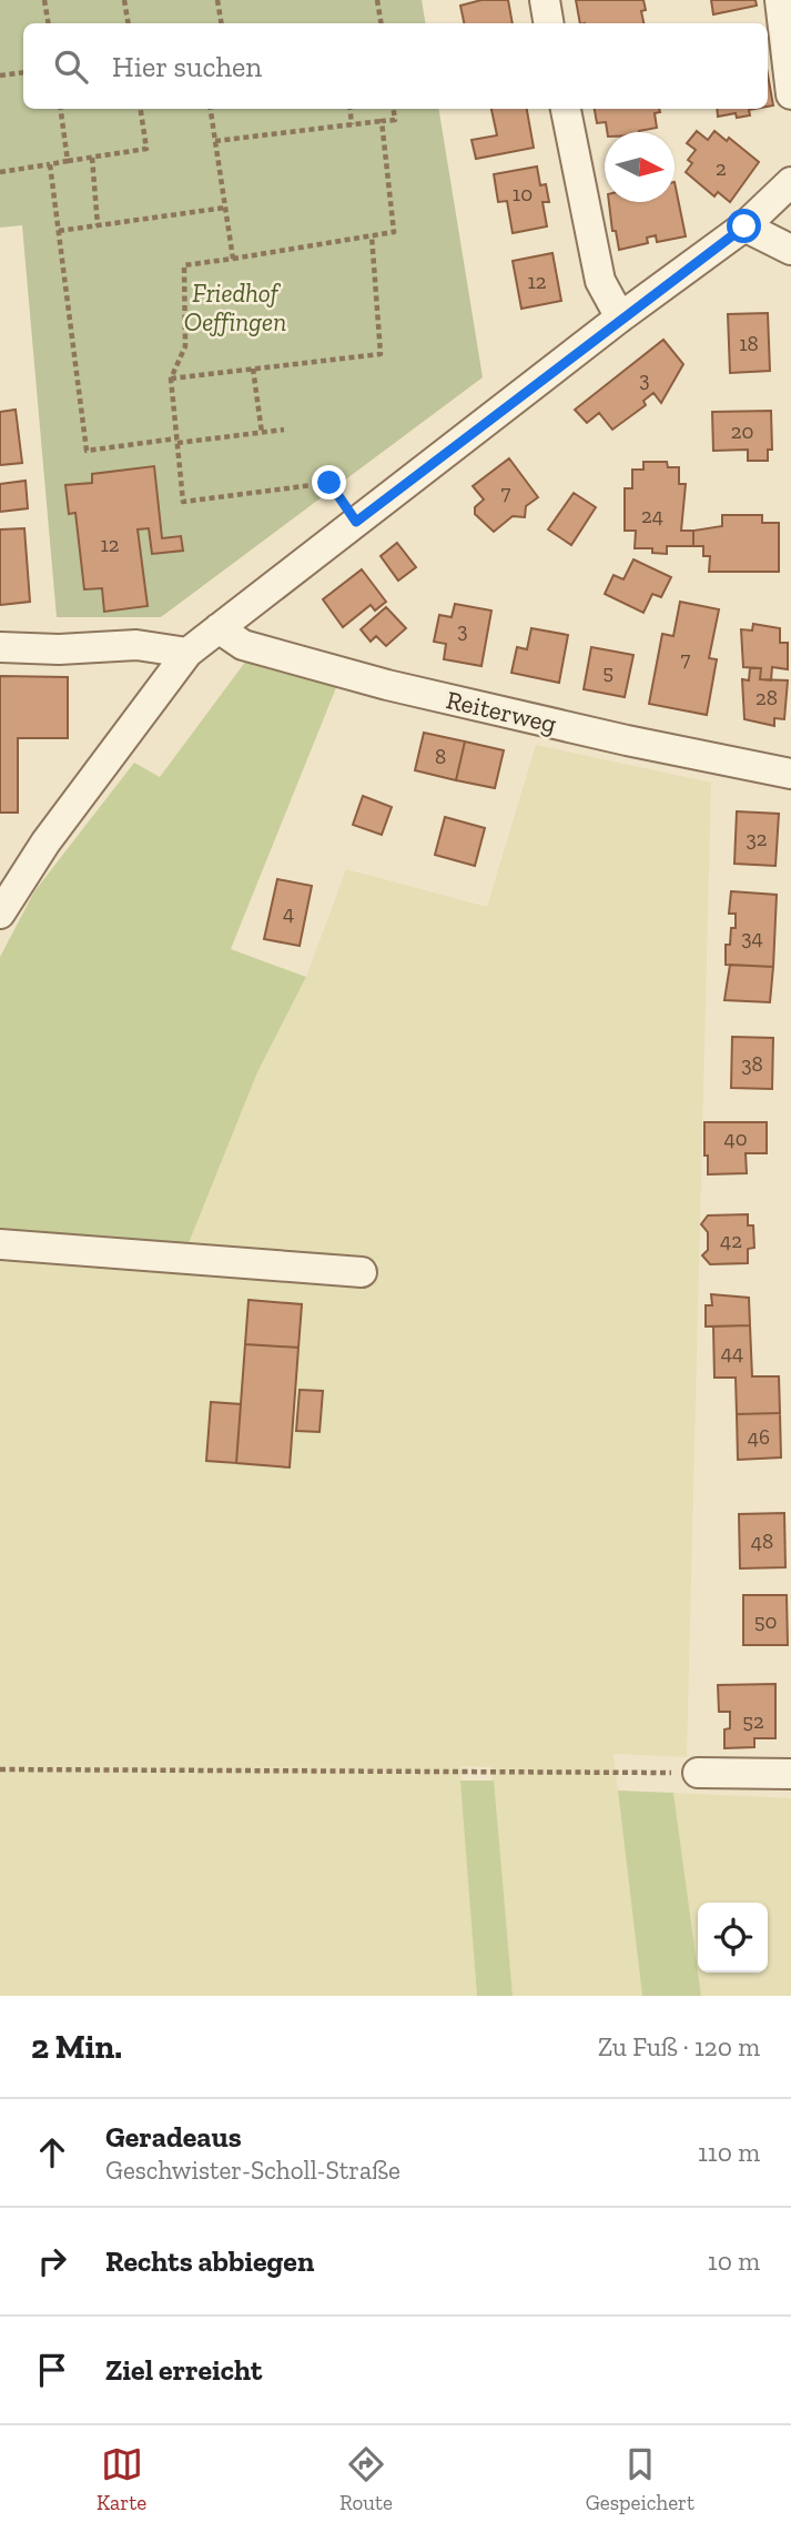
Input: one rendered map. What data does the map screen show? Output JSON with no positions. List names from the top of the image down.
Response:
{
  "streets": {
    "street": ["Reiterweg"]
  },
  "parks": ["Friedhof Oeffingen"],
  "house_numbers": [
    "2",
    "10",
    "12",
    "18",
    "3",
    "20",
    "7",
    "24",
    "12",
    "3",
    "7",
    "5",
    "28",
    "8",
    "32",
    "4",
    "34",
    "38",
    "40",
    "42",
    "44",
    "46",
    "48",
    "50",
    "52"
  ],
  "north": "right",
  "page": {
    "search": "Hier suchen",
    "heading": ["2 Min.", "Zu Fuß · 120 m"],
    "list": [
      ["Geradeaus", "Geschwister-Scholl-Straße", "110 m"],
      ["Rechts abbiegen", "10 m"],
      "Ziel erreicht"
    ],
    "nav": ["Karte", "Route", "Gespeichert"]
  }
}
